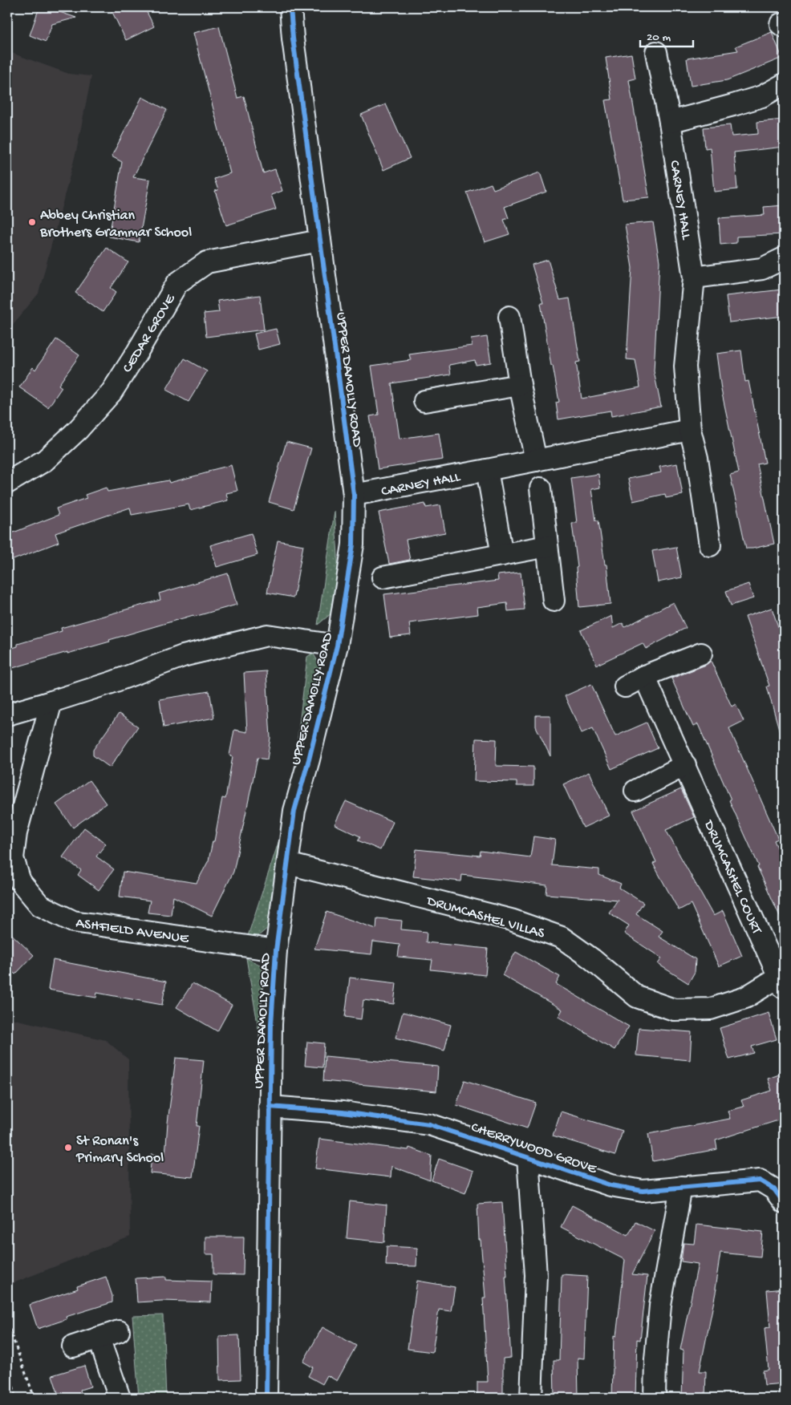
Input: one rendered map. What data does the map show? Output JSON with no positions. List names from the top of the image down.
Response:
{
  "streets": {
    "street": [
      "CARNEY HALL",
      "CEDAR GROVE",
      "UPPER DAMOLLY ROAD",
      "DRUMCASHEL COURT",
      "DRUMCASHEL VILLAS",
      "ASHFIELD AVENUE",
      "CHERRYWOOD GROVE"
    ]
  },
  "crossings": [
    ["CARNEY HALL", "UPPER DAMOLLY ROAD"],
    ["CEDAR GROVE", "UPPER DAMOLLY ROAD"],
    ["UPPER DAMOLLY ROAD", "DRUMCASHEL VILLAS"],
    ["UPPER DAMOLLY ROAD", "ASHFIELD AVENUE"],
    ["UPPER DAMOLLY ROAD", "CHERRYWOOD GROVE"],
    ["DRUMCASHEL COURT", "DRUMCASHEL VILLAS"]
  ],
  "places": ["Abbey Christian Brothers Grammar School", "St Ronan's Primary School"],
  "scale_bar": "20 m"
}
